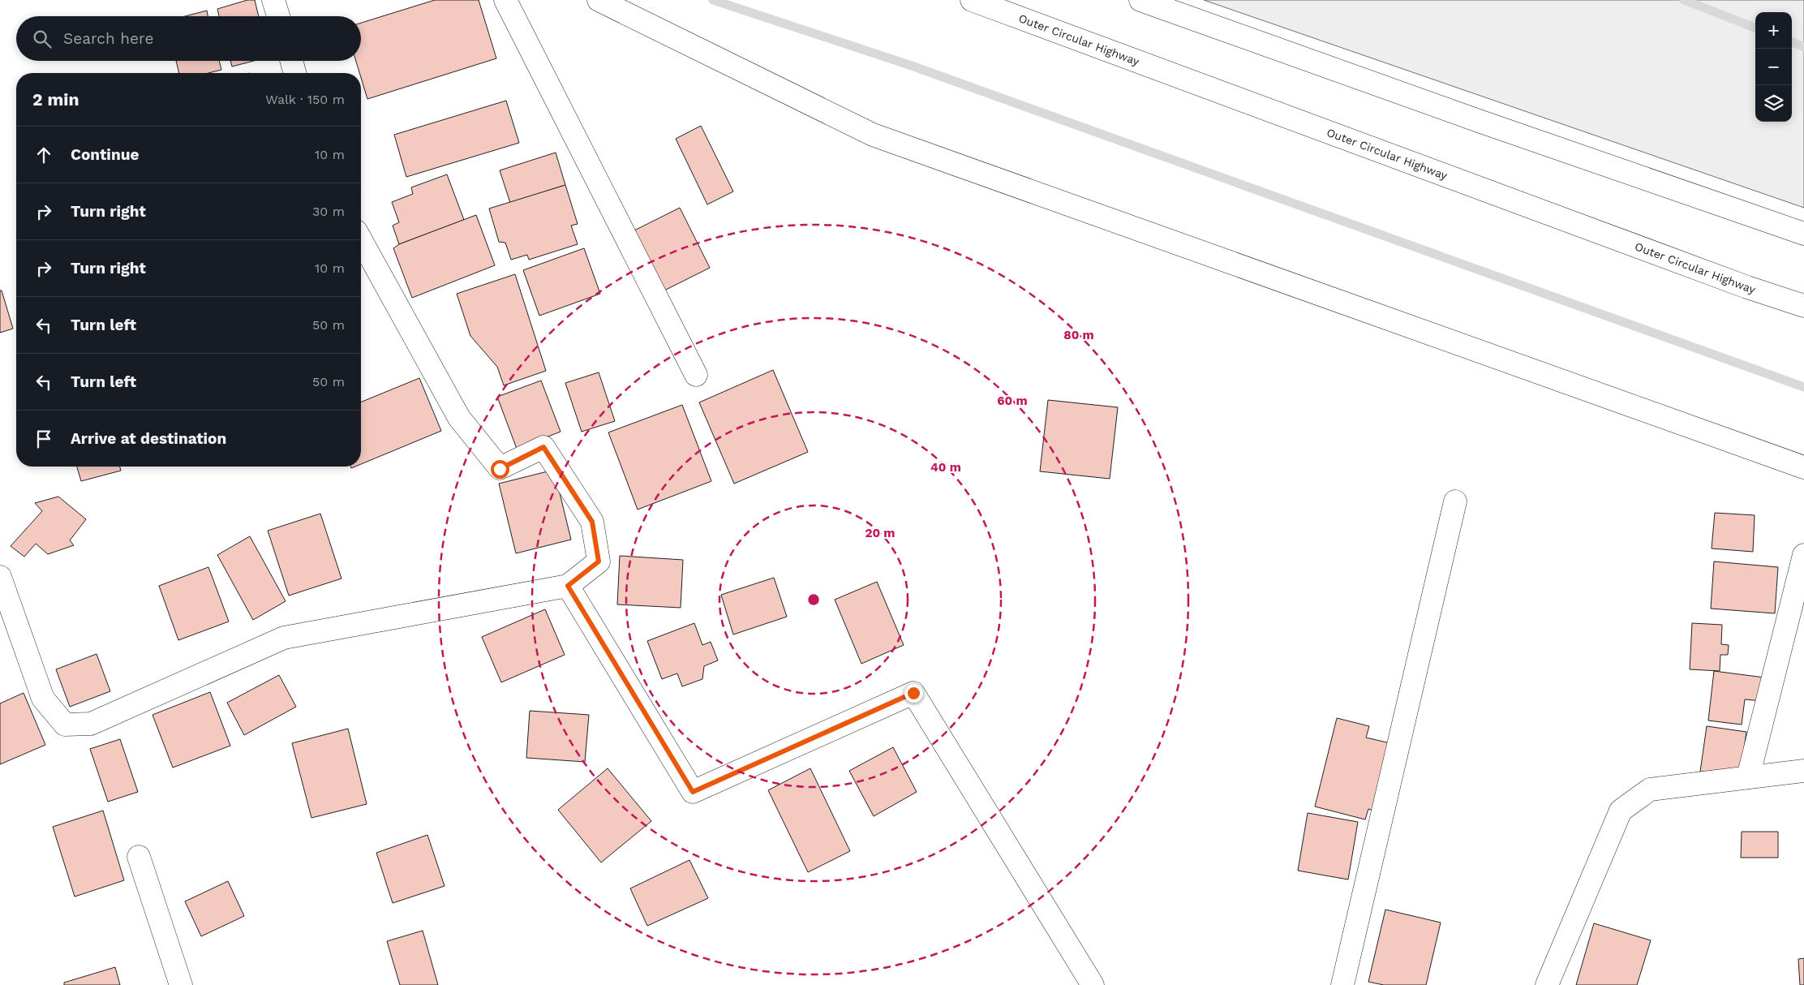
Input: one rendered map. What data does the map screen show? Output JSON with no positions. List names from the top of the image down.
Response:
{
  "streets": {
    "main road": ["Outer Circular Highway"]
  },
  "page": {
    "map_buttons": ["+", "−"],
    "search": "Search here",
    "heading": ["2 min", "Walk · 150 m"],
    "list": [
      ["Continue", "10 m"],
      ["Turn right", "30 m"],
      ["Turn right", "10 m"],
      ["Turn left", "50 m"],
      ["Turn left", "50 m"],
      "Arrive at destination"
    ]
  },
  "rings": [
    "80 m",
    "60 m",
    "40 m",
    "20 m"
  ]
}
